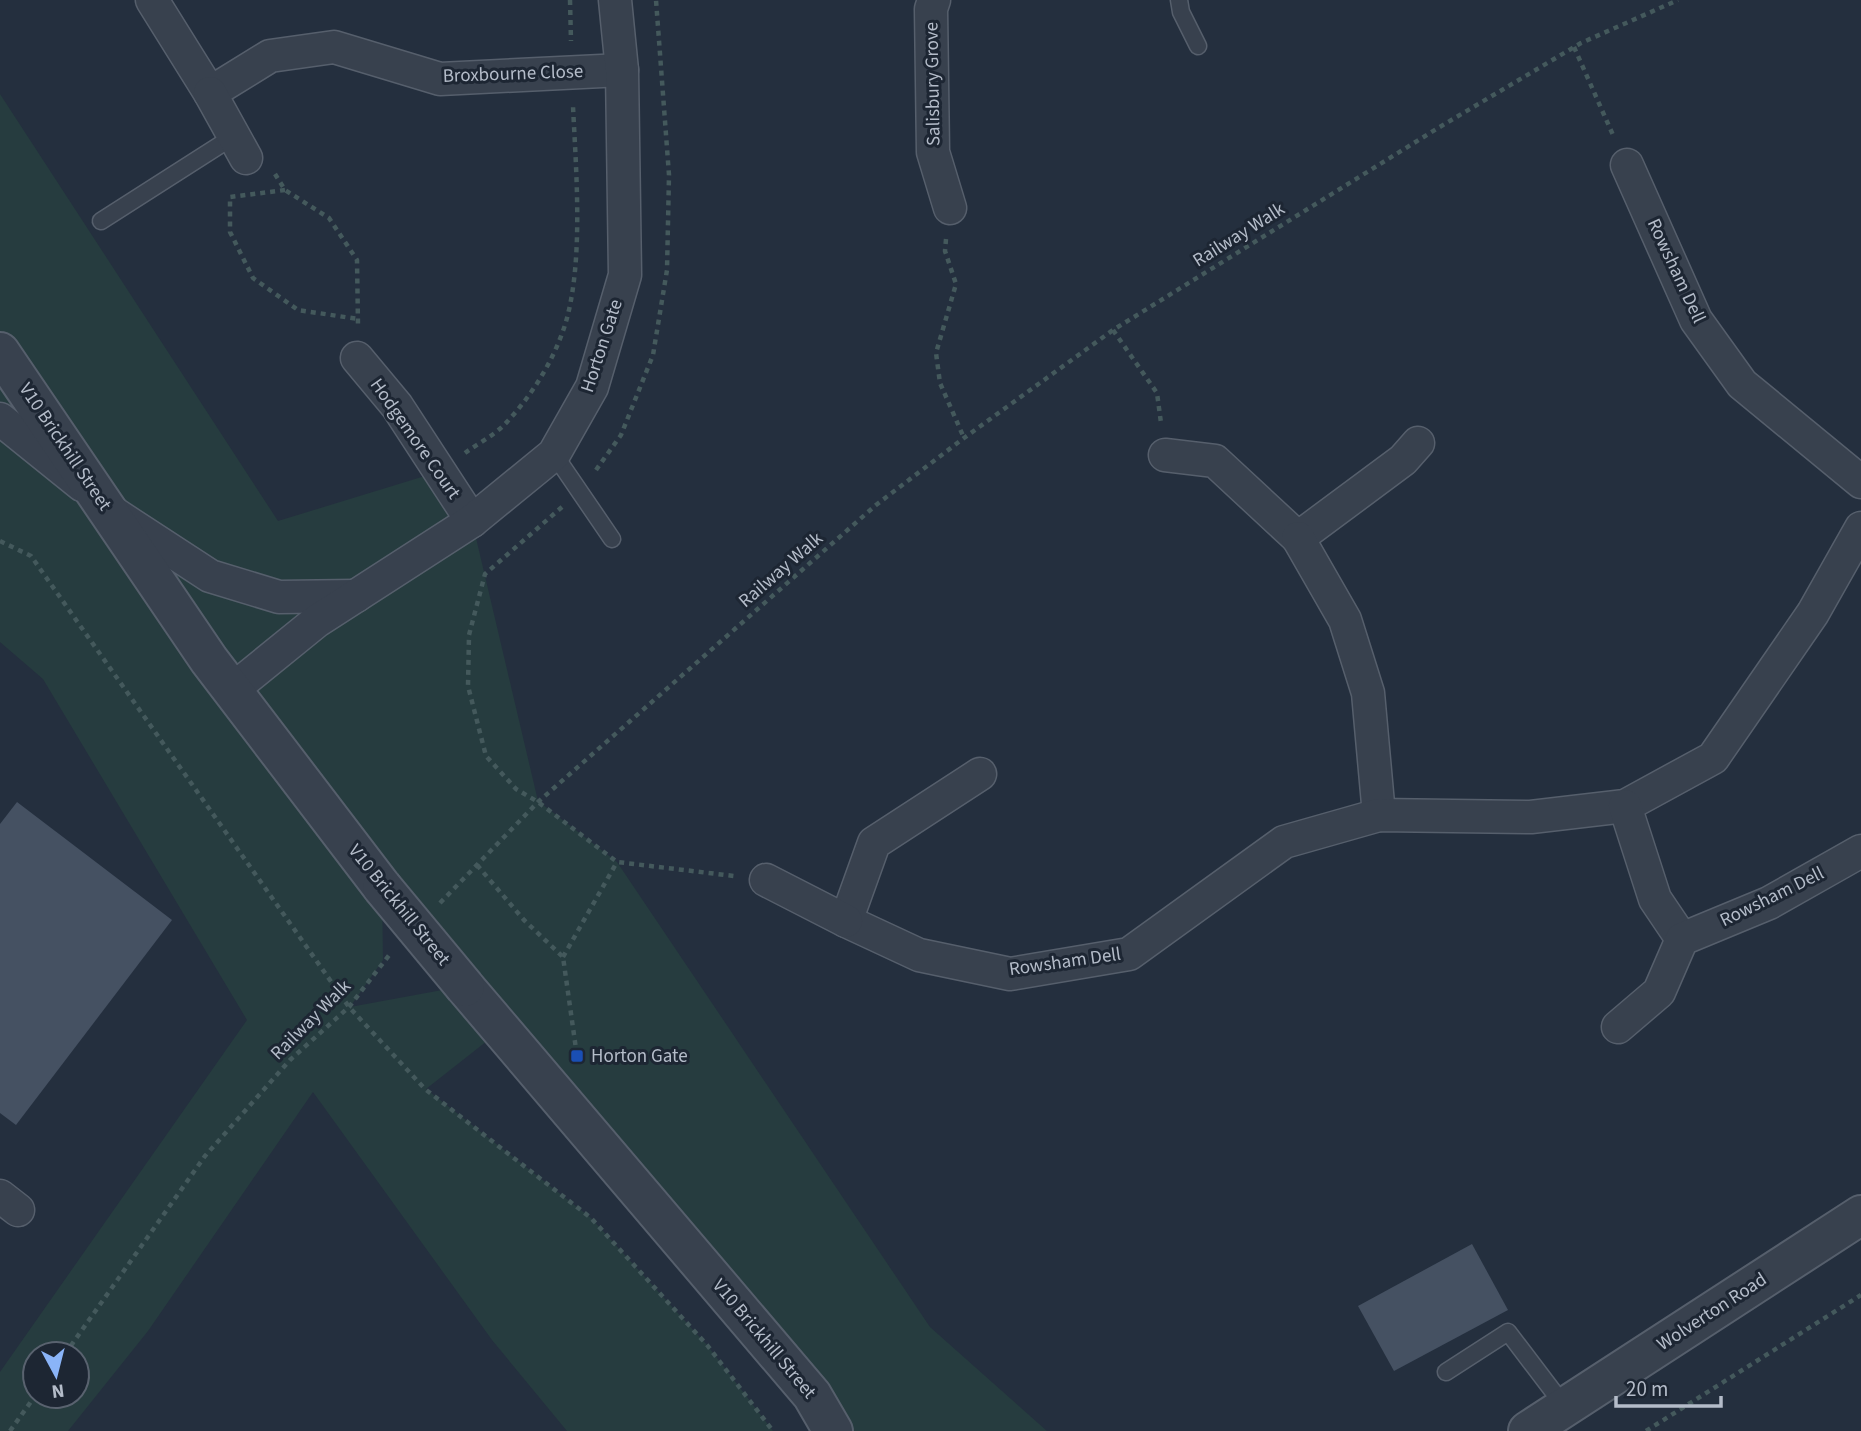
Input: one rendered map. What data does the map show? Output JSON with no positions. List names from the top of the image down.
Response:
{
  "streets": {
    "street": [
      "Broxbourne Close",
      "Salisbury Grove",
      "Rowsham Dell",
      "Horton Gate",
      "Hodgemore Court",
      "V10 Brickhill Street",
      "Wolverton Road"
    ],
    "path": ["Railway Walk"]
  },
  "crossings": [
    ["Broxbourne Close", "Horton Gate"],
    ["Horton Gate", "Hodgemore Court"],
    ["Horton Gate", "V10 Brickhill Street"]
  ],
  "places": {
    "transit": ["Horton Gate"]
  },
  "scale_bar": "20 m",
  "north": "bottom"
}
